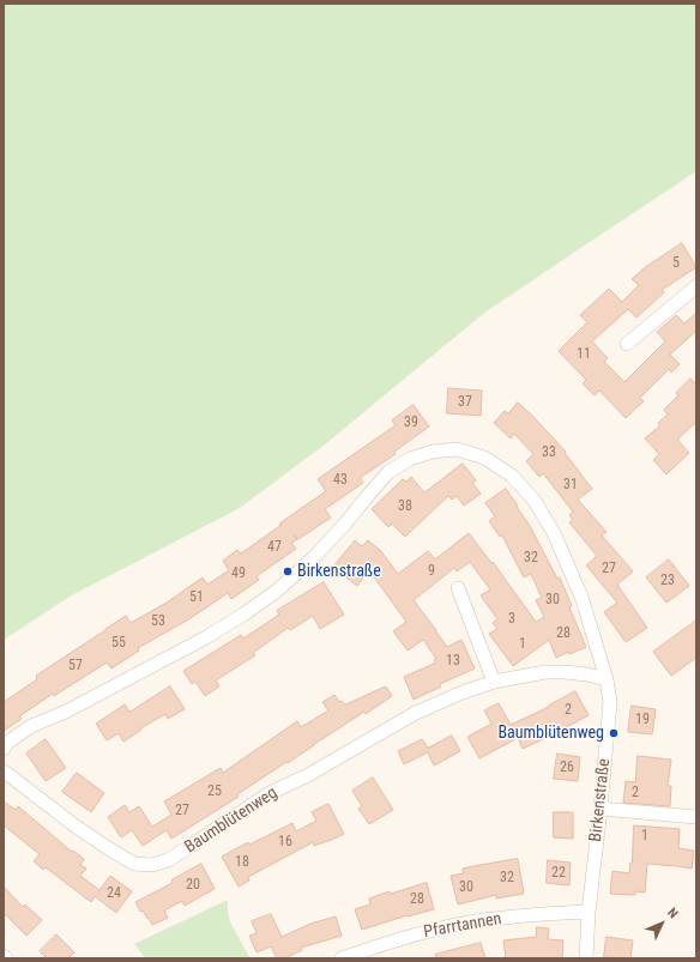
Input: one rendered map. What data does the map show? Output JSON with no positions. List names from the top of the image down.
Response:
{
  "streets": {
    "street": ["Birkenstraße", "Baumblütenweg", "Pfarrtannen"]
  },
  "crossings": [
    ["Birkenstraße", "Baumblütenweg"],
    ["Birkenstraße", "Pfarrtannen"]
  ],
  "places": ["Birkenstraße", "Baumblütenweg"],
  "house_numbers": [
    "5",
    "11",
    "37",
    "39",
    "33",
    "43",
    "31",
    "38",
    "47",
    "32",
    "27",
    "9",
    "49",
    "23",
    "51",
    "30",
    "3",
    "53",
    "28",
    "55",
    "1",
    "13",
    "57",
    "2",
    "19",
    "26",
    "25",
    "2",
    "27",
    "1",
    "16",
    "18",
    "22",
    "32",
    "20",
    "30",
    "24",
    "28"
  ],
  "north": "top right"
}
